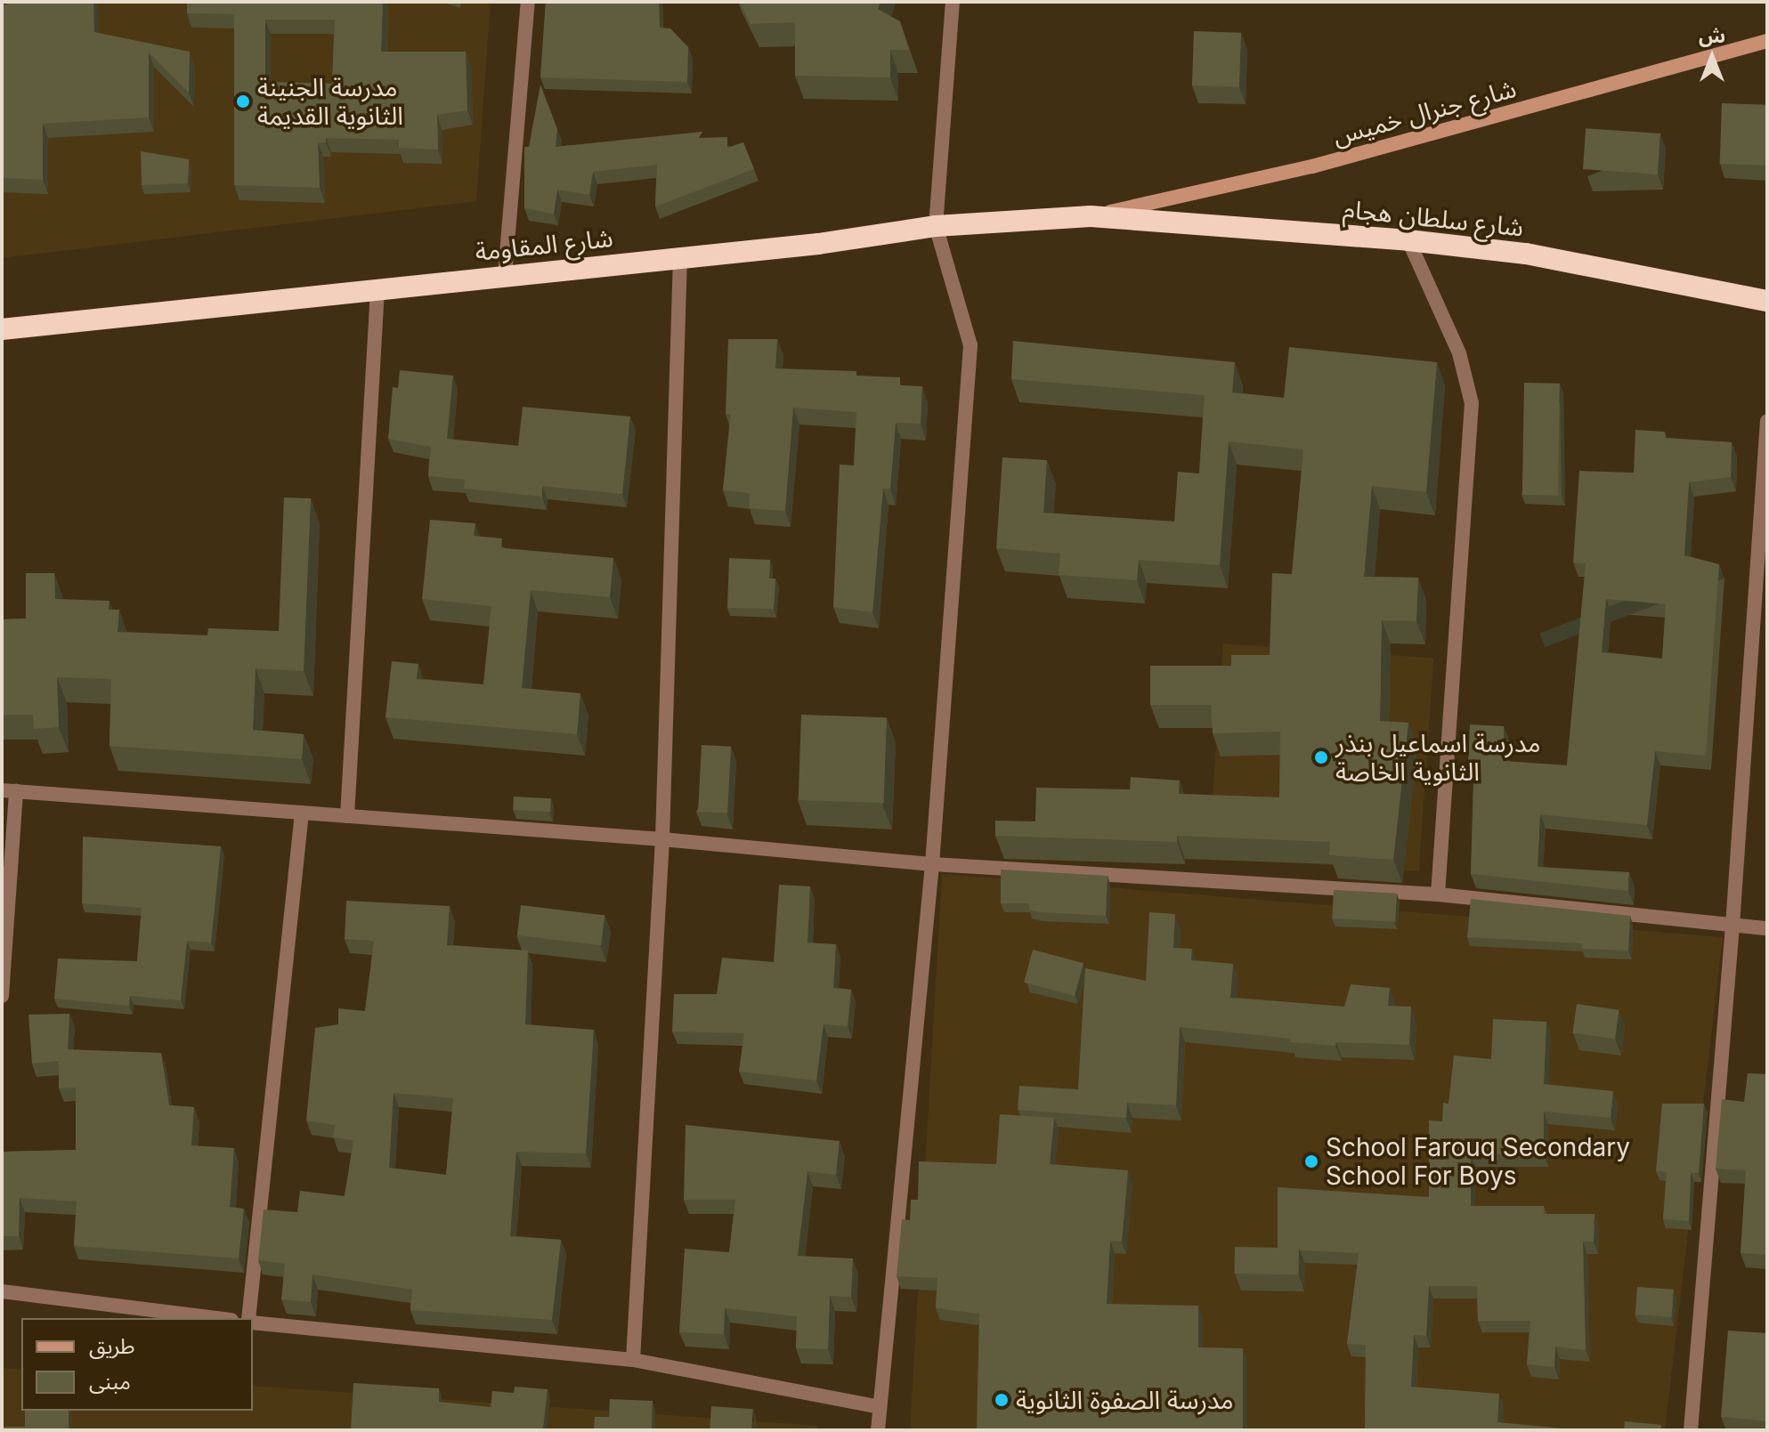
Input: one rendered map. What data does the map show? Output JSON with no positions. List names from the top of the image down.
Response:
{
  "streets": {
    "highway": ["شارع سلطان هجام", "شارع المقاومة"],
    "main road": ["شارع جنرال خميس"]
  },
  "crossings": [
    ["شارع جنرال خميس", "شارع سلطان هجام"],
    ["شارع جنرال خميس", "شارع المقاومة"],
    ["شارع سلطان هجام", "شارع المقاومة"]
  ],
  "places": [
    "مدرسة الجنينة الثانوية القديمة",
    "مدرسة اسماعيل بنذر الثانوية الخاصة",
    "School Farouq Secondary School For Boys",
    "مدرسة الصفوة الثانوية"
  ],
  "legend": ["طريق", "مبنى"],
  "north": "top"
}
